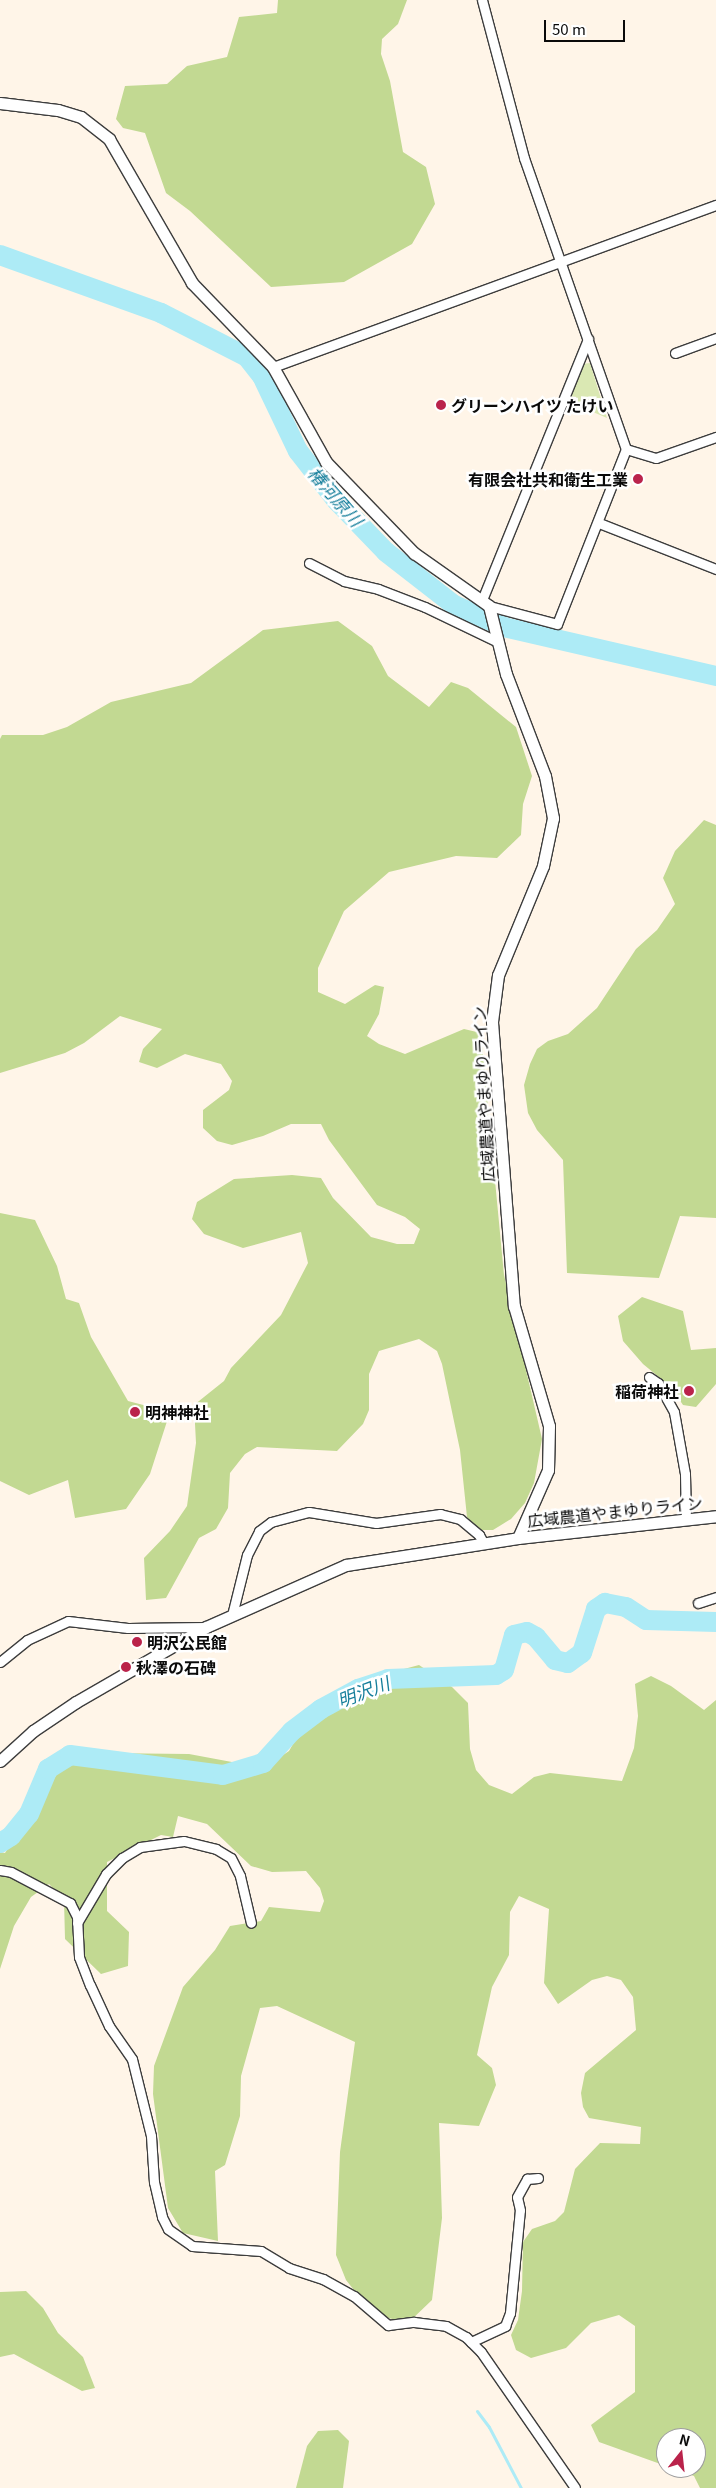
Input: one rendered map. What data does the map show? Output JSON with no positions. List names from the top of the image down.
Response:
{
  "streets": {
    "street": ["広域農道やまゆりライン"]
  },
  "water": ["椿河原川", "明沢川"],
  "places": [
    "グリーンハイツ たけい",
    "有限会社共和衛生工業",
    "稲荷神社",
    "明神神社",
    "明沢公民館",
    "秋澤の石碑"
  ],
  "scale_bar": "50 m",
  "north": "top"
}
